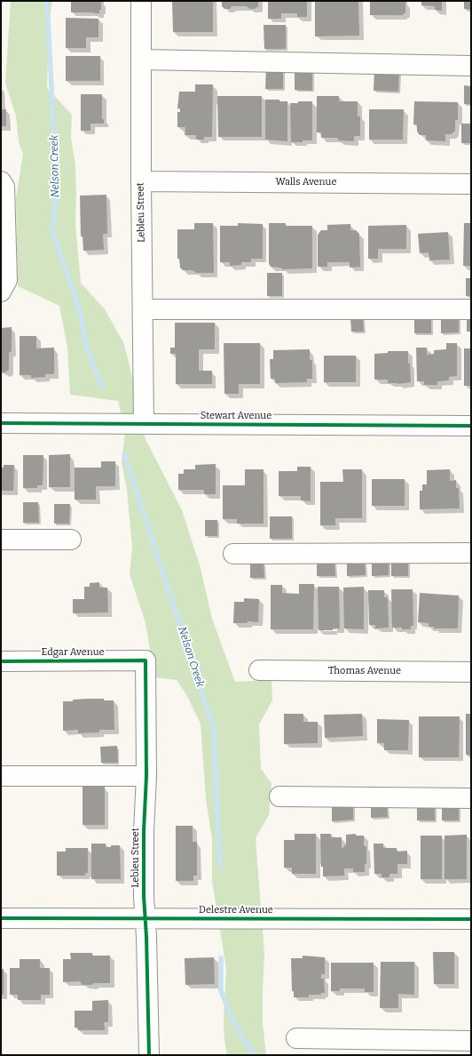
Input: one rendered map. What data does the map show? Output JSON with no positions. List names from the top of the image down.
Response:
{
  "streets": {
    "street": [
      "Walls Avenue",
      "Lebleu Street",
      "Stewart Avenue",
      "Edgar Avenue",
      "Thomas Avenue",
      "Delestre Avenue"
    ]
  },
  "crossings": [
    ["Walls Avenue", "Lebleu Street"],
    ["Lebleu Street", "Stewart Avenue"],
    ["Lebleu Street", "Edgar Avenue"],
    ["Lebleu Street", "Delestre Avenue"]
  ],
  "water": ["Nelson Creek"]
}
